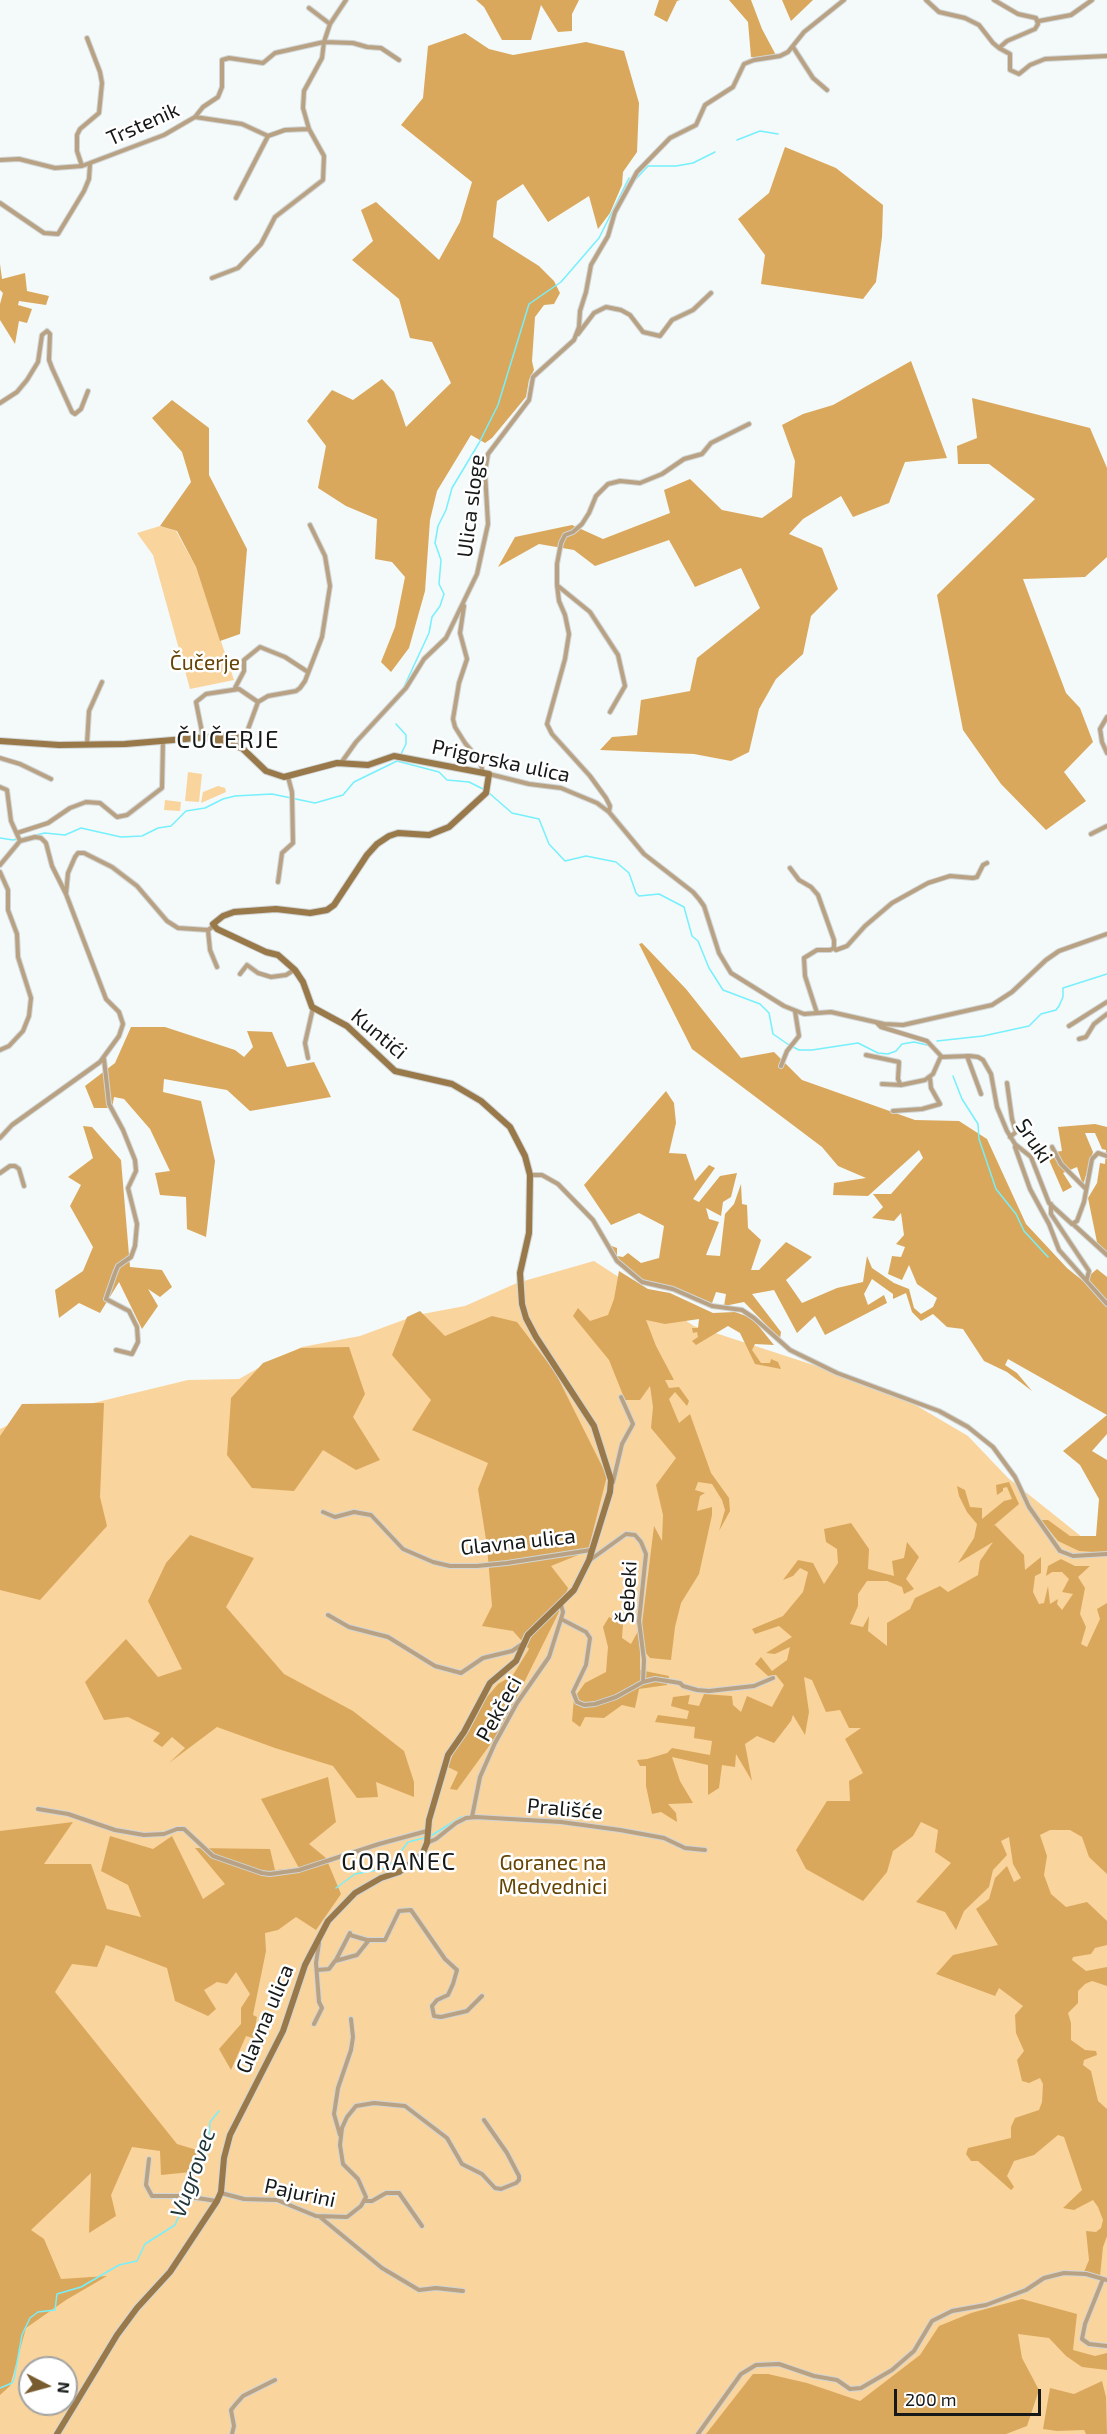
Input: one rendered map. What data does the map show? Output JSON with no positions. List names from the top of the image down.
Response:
{
  "streets": {
    "street": [
      "Trstenik",
      "Ulica sloge",
      "Prigorska ulica",
      "Kuntići",
      "Sruki",
      "Glavna ulica",
      "Šebeki",
      "Pekčeci",
      "Prališće",
      "Pajurini"
    ]
  },
  "crossings": [
    ["Ulica sloge", "Prigorska ulica"],
    ["Kuntići", "Glavna ulica"],
    ["Kuntići", "Šebeki"],
    ["Glavna ulica", "Šebeki"],
    ["Glavna ulica", "Pekčeci"],
    ["Glavna ulica", "Pajurini"],
    ["Pekčeci", "Prališće"]
  ],
  "districts": ["ČUČERJE", "GORANEC"],
  "water": ["Vugrovec"],
  "parks": ["Čučerje", "Goranec na Medvednici"],
  "scale_bar": "200 m",
  "north": "right"
}
